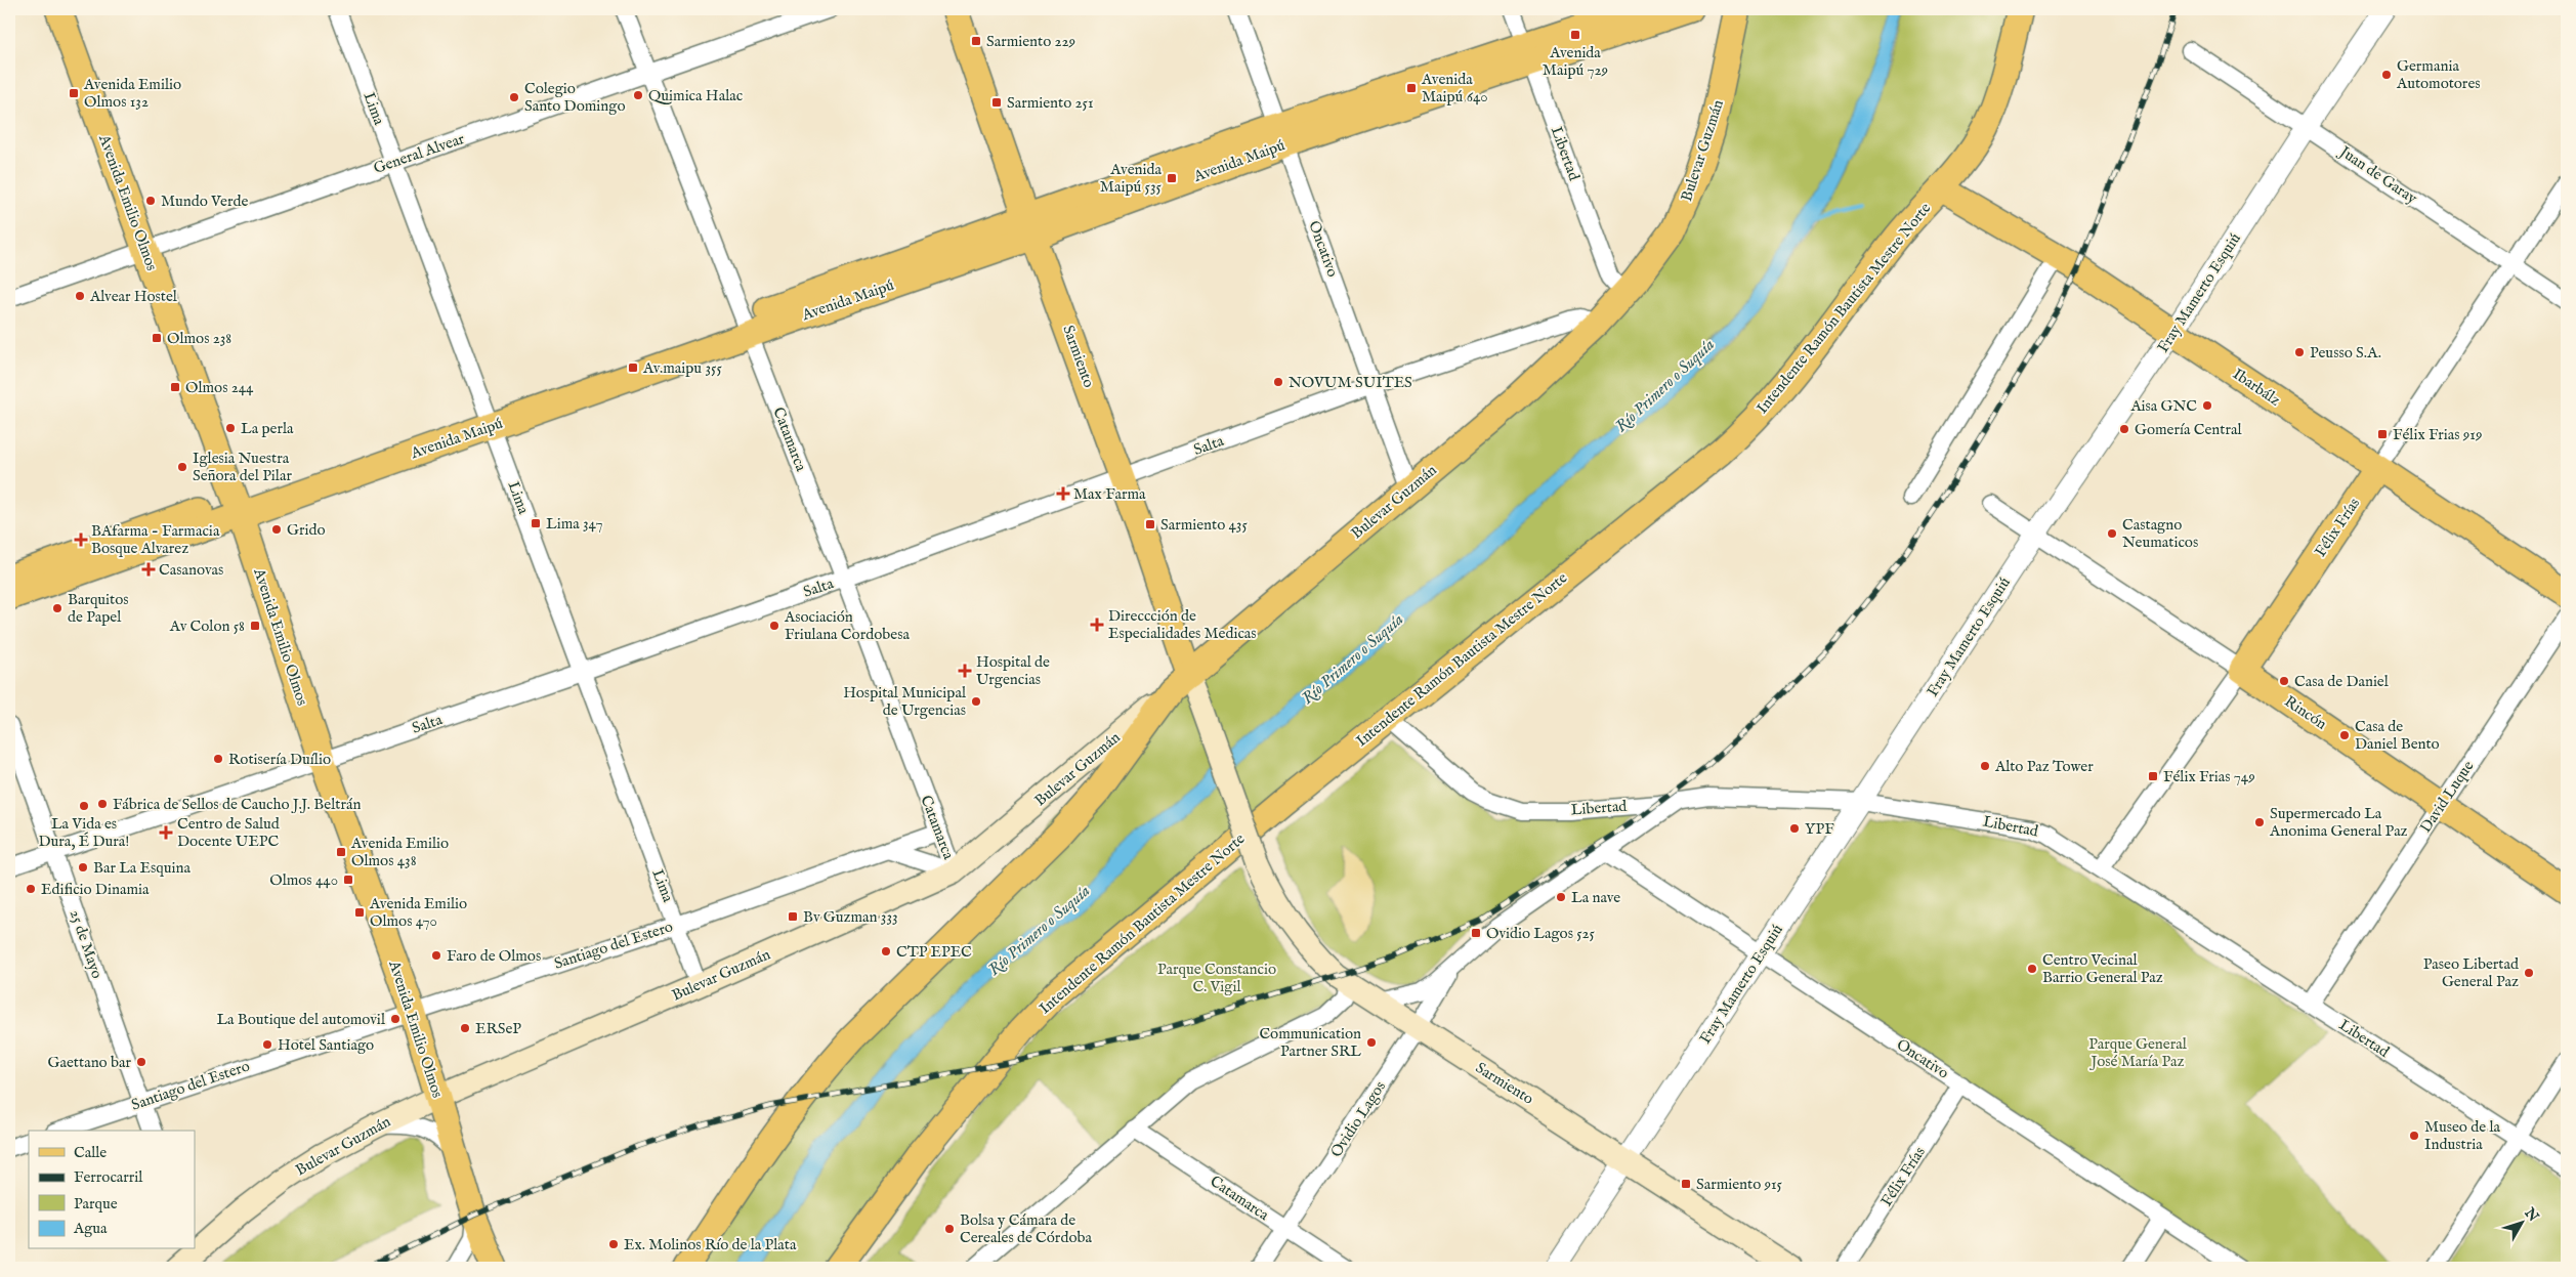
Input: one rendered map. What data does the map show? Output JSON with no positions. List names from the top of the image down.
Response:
{
  "streets": {
    "main road": [
      "Bulevar Guzmán",
      "Avenida Maipú",
      "Avenida Emilio Olmos",
      "Intendente Ramón Bautista Mestre Norte",
      "Sarmiento",
      "Ibarbálz",
      "Félix Frías",
      "Rincón"
    ],
    "street": [
      "Lima",
      "General Alvear",
      "Libertad",
      "Juan de Garay",
      "Oncativo",
      "Fray Mamerto Esquiú",
      "Catamarca",
      "Salta",
      "David Luque",
      "25 de Mayo",
      "Santiago del Estero",
      "Ovidio Lagos"
    ]
  },
  "crossings": [
    ["Lima", "Bulevar Guzmán"],
    ["Lima", "General Alvear"],
    ["Lima", "Avenida Maipú"],
    ["Lima", "Salta"],
    ["Lima", "Santiago del Estero"],
    ["Bulevar Guzmán", "Libertad"],
    ["Bulevar Guzmán", "Avenida Emilio Olmos"],
    ["Bulevar Guzmán", "Oncativo"],
    ["Bulevar Guzmán", "Sarmiento"],
    ["Bulevar Guzmán", "Catamarca"],
    ["Bulevar Guzmán", "Salta"],
    ["General Alvear", "Avenida Emilio Olmos"],
    ["General Alvear", "Catamarca"],
    ["Libertad", "Avenida Maipú"],
    ["Libertad", "Fray Mamerto Esquiú"],
    ["Libertad", "Intendente Ramón Bautista Mestre Norte"],
    ["Libertad", "Félix Frías"],
    ["Libertad", "David Luque"],
    ["Libertad", "Ovidio Lagos"],
    ["Avenida Maipú", "Avenida Emilio Olmos"],
    ["Avenida Maipú", "Oncativo"],
    ["Avenida Maipú", "Sarmiento"],
    ["Avenida Maipú", "Catamarca"],
    ["Juan de Garay", "Fray Mamerto Esquiú"],
    ["Juan de Garay", "Félix Frías"],
    ["Avenida Emilio Olmos", "Salta"],
    ["Avenida Emilio Olmos", "Santiago del Estero"],
    ["Oncativo", "Fray Mamerto Esquiú"],
    ["Oncativo", "Salta"],
    ["Oncativo", "Félix Frías"],
    ["Oncativo", "Ovidio Lagos"],
    ["Fray Mamerto Esquiú", "Sarmiento"],
    ["Fray Mamerto Esquiú", "Ibarbálz"],
    ["Fray Mamerto Esquiú", "Rincón"],
    ["Intendente Ramón Bautista Mestre Norte", "Ibarbálz"],
    ["Sarmiento", "Salta"],
    ["Sarmiento", "Ovidio Lagos"],
    ["Ibarbálz", "Félix Frías"],
    ["Catamarca", "Salta"],
    ["Catamarca", "Santiago del Estero"],
    ["Catamarca", "Ovidio Lagos"],
    ["Salta", "25 de Mayo"],
    ["Félix Frías", "Rincón"],
    ["Rincón", "David Luque"],
    ["25 de Mayo", "Santiago del Estero"]
  ],
  "water": ["Río Primero o Suquía"],
  "parks": ["Parque Constancio C. Vigil", "Parque General José María Paz"],
  "places": {
    "transit": [
      "Avenida Maipú 729",
      "Sarmiento 229",
      "Avenida Maipú 640",
      "Avenida Emilio Olmos 132",
      "Sarmiento 251",
      "Avenida Maipú 535",
      "Olmos 238",
      "Av.maipu 355",
      "Olmos 244",
      "Félix Frias 919",
      "Lima 347",
      "Sarmiento 435",
      "Av Colon 58",
      "Félix Frias 749",
      "Avenida Emilio Olmos 438",
      "Olmos 440",
      "Avenida Emilio Olmos 470",
      "Bv Guzman 333",
      "Ovidio Lagos 525",
      "Sarmiento 915"
    ],
    "other": [
      "Germania Automotores",
      "Quimica Halac",
      "Colegio Santo Domingo",
      "Mundo Verde",
      "Alvear Hostel",
      "Peusso S.A.",
      "NOVUM SUITES",
      "Aisa GNC",
      "La perla",
      "Gomería Central",
      "Iglesia Nuestra Señora del Pilar",
      "Grido",
      "Castagno Neumaticos",
      "Barquitos de Papel",
      "Asociación Friulana Cordobesa",
      "Casa de Daniel",
      "Hospital Municipal de Urgencias",
      "Casa de Daniel Bento",
      "Rotisería Duílio",
      "Alto Paz Tower",
      "Fábrica de Sellos de Caucho J.J. Beltrán",
      "La Vida es Dura, É Dura!",
      "Supermercado La Anonima General Paz",
      "YPF",
      "Bar La Esquina",
      "Edificio Dinamia",
      "La nave",
      "CTP EPEC",
      "Faro de Olmos",
      "Centro Vecinal Barrio General Paz",
      "Paseo Libertad General Paz",
      "La Boutique del automovil",
      "ERSeP",
      "Communication Partner SRL",
      "Hotel Santiago",
      "Gaettano bar",
      "Museo de la Industria",
      "Bolsa y Cámara de Cereales de Córdoba",
      "Ex. Molinos Río de la Plata"
    ],
    "health": [
      "Max Farma",
      "BAfarma - Farmacia Bosque Alvarez",
      "Casanovas",
      "Direccción de Especialidades Medicas",
      "Hospital de Urgencias",
      "Centro de Salud Docente UEPC"
    ]
  },
  "legend": [
    "Calle",
    "Ferrocarril",
    "Parque",
    "Agua"
  ],
  "north": "top right"
}
